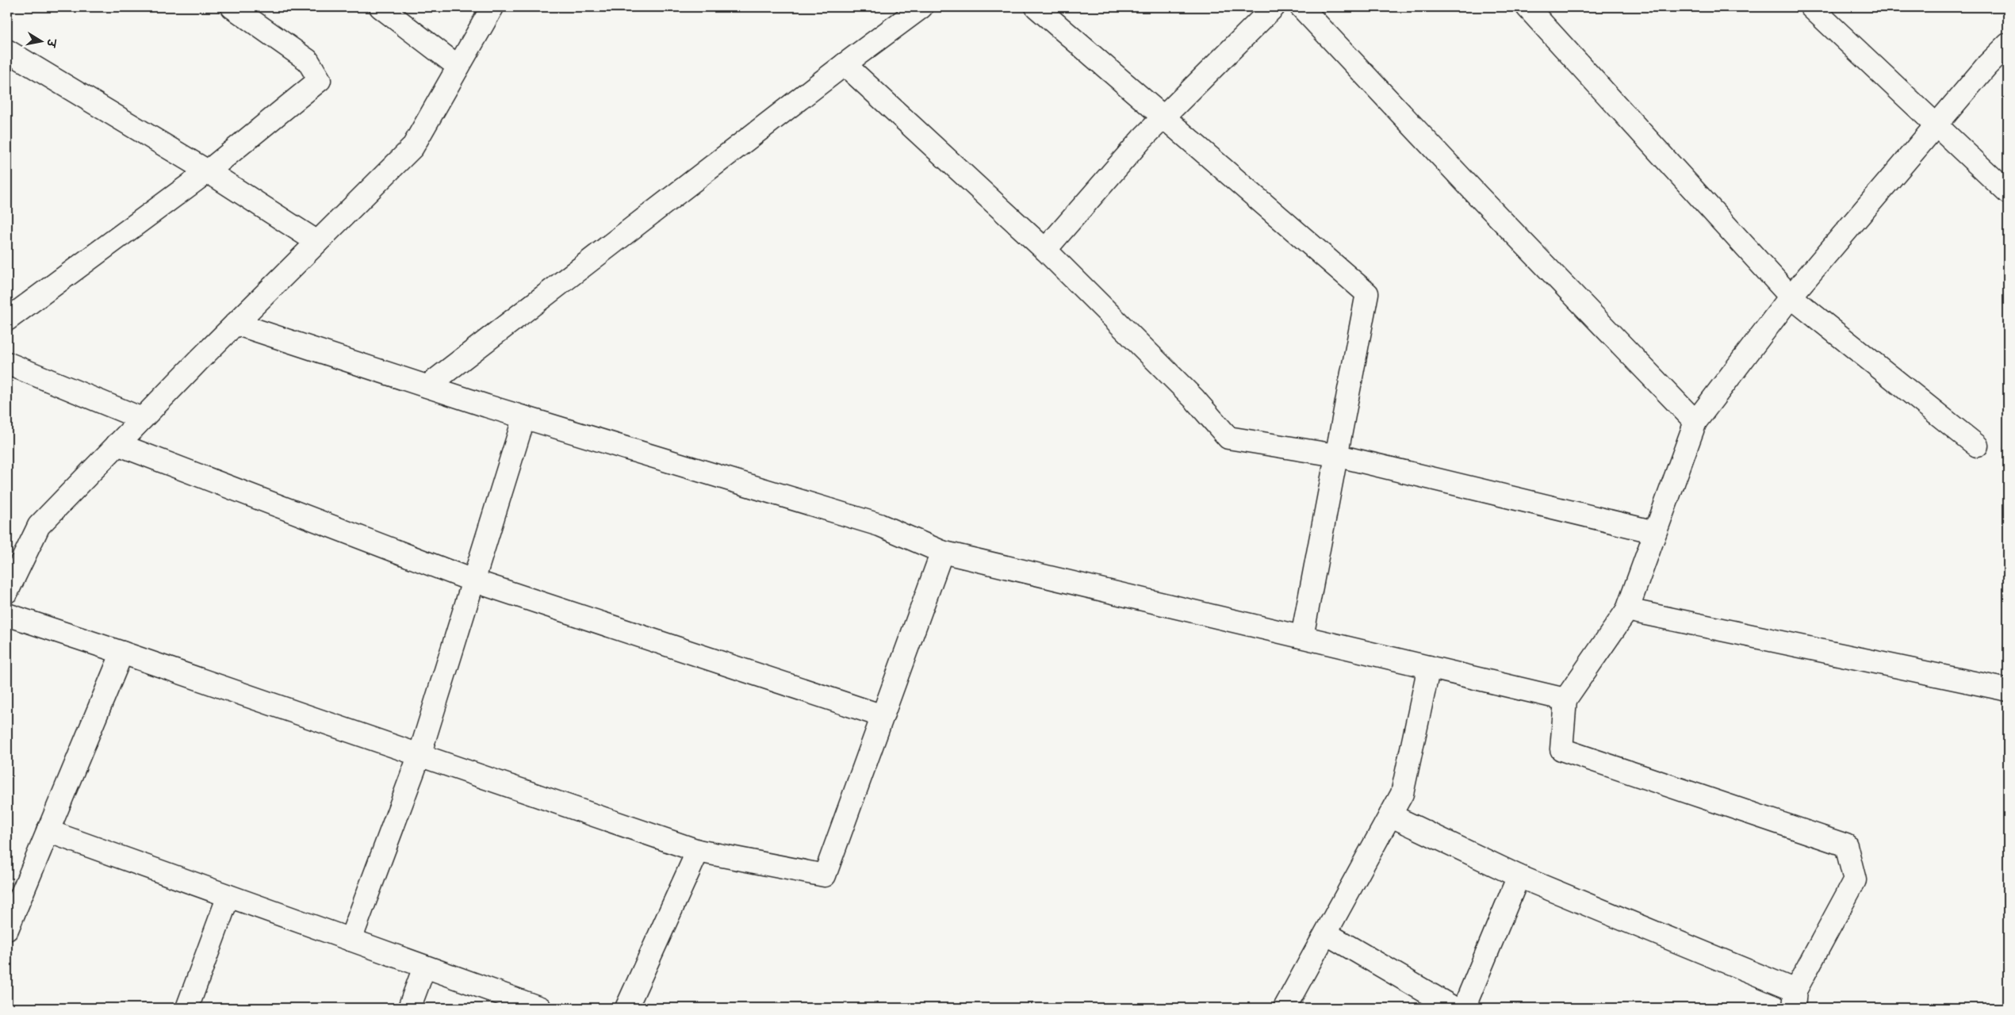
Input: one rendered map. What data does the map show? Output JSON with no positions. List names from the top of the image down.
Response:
{
  "north": "right"
}
